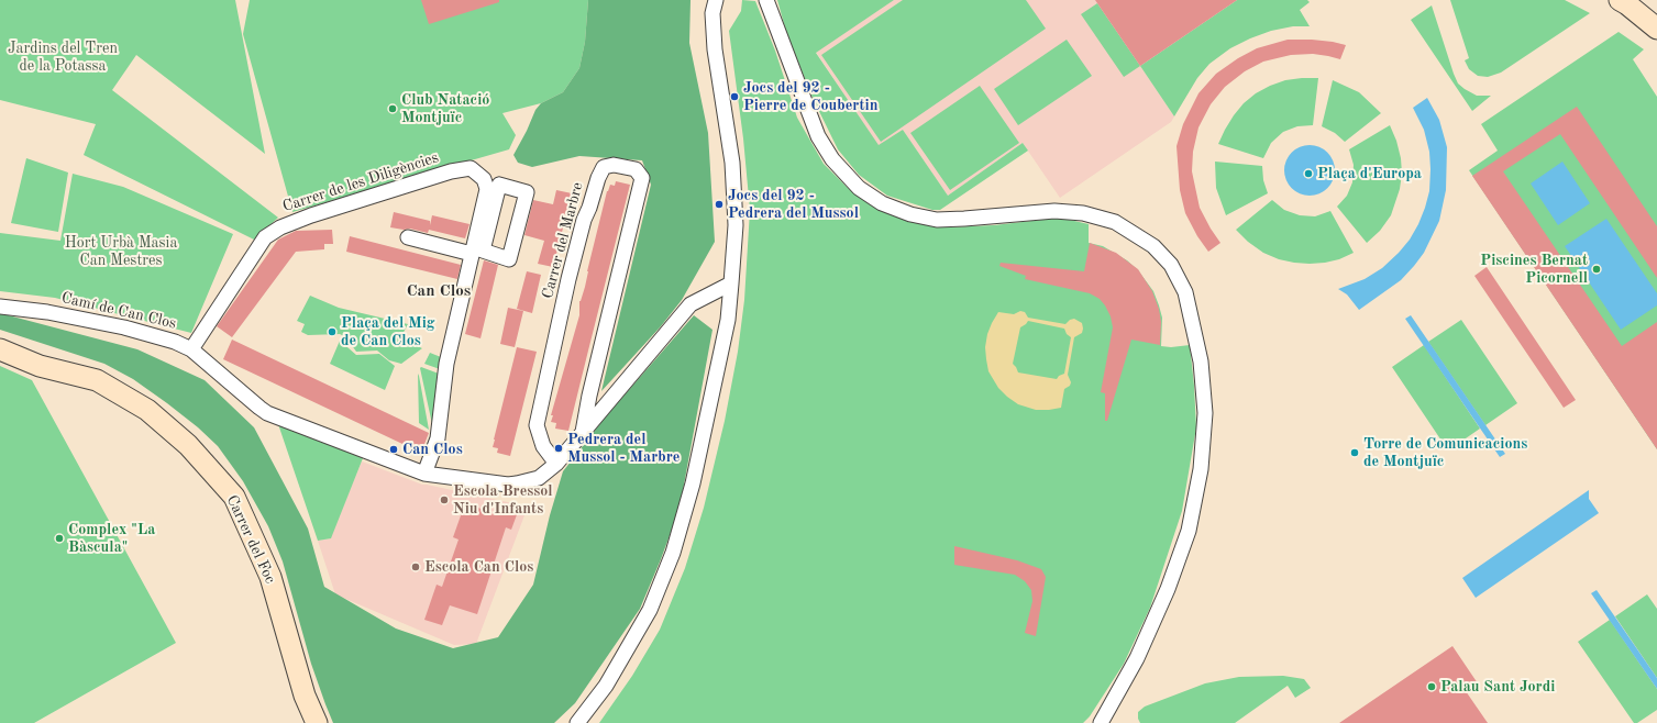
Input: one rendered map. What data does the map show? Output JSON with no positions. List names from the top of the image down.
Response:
{
  "streets": {
    "street": [
      "Carrer de les Diligències",
      "Carrer del Marbre",
      "Camí de Can Clos",
      "Carrer del Foc"
    ]
  },
  "crossings": [
    ["Carrer de les Diligències", "Camí de Can Clos"],
    ["Carrer del Marbre", "Camí de Can Clos"]
  ],
  "districts": ["Can Clos"],
  "parks": ["Jardins del Tren de la Potassa", "Hort Urbà Masia Can Mestres"],
  "places": [
    "Jocs del 92 - Pierre de Coubertin",
    "Club Natació Montjuïc",
    "Plaça d'Europa",
    "Jocs del 92 - Pedrera del Mussol",
    "Piscines Bernat Picornell",
    "Plaça del Mig de Can Clos",
    "Pedrera del Mussol - Marbre",
    "Can Clos",
    "Torre de Comunicacions de Montjuïc",
    "Escola Bressol Niu d'Infants",
    "Complex \"La Bàscula\"",
    "Escola Can Clos",
    "Palau Sant Jordi"
  ]
}
